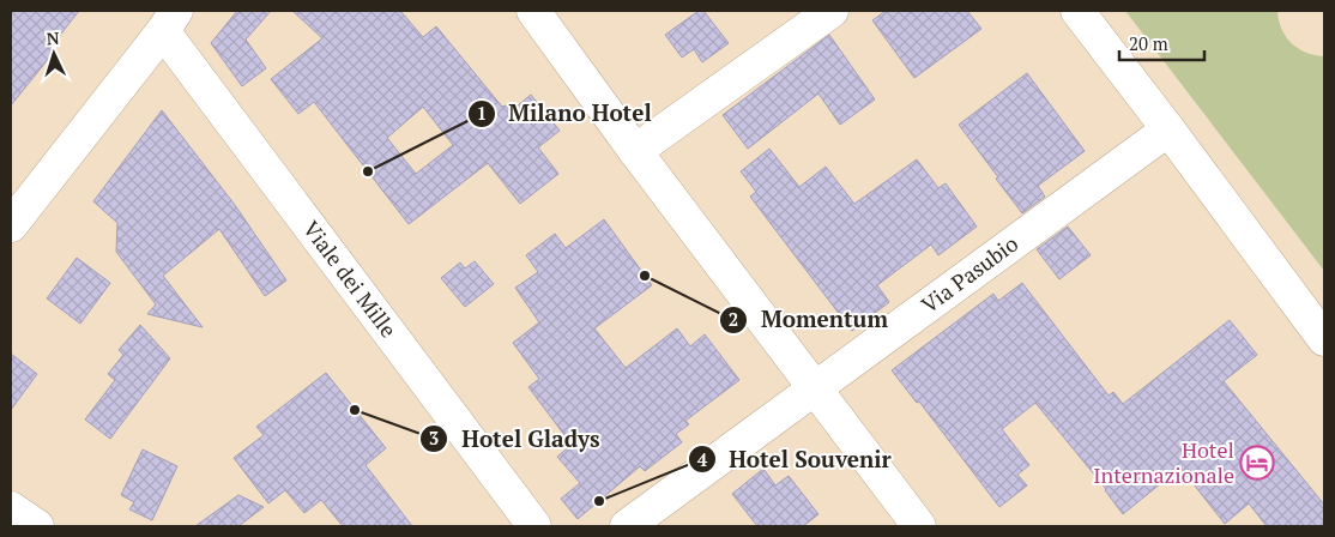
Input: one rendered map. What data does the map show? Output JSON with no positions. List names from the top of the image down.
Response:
{
  "streets": {
    "street": ["Via Pasubio", "Viale dei Mille"]
  },
  "places": {
    "other": [
      "Milano Hotel",
      "Momentum",
      "Hotel Gladys",
      "Hotel Souvenir"
    ],
    "hotel": ["Hotel Internazionale"]
  },
  "scale_bar": "20 m",
  "north": "top"
}
